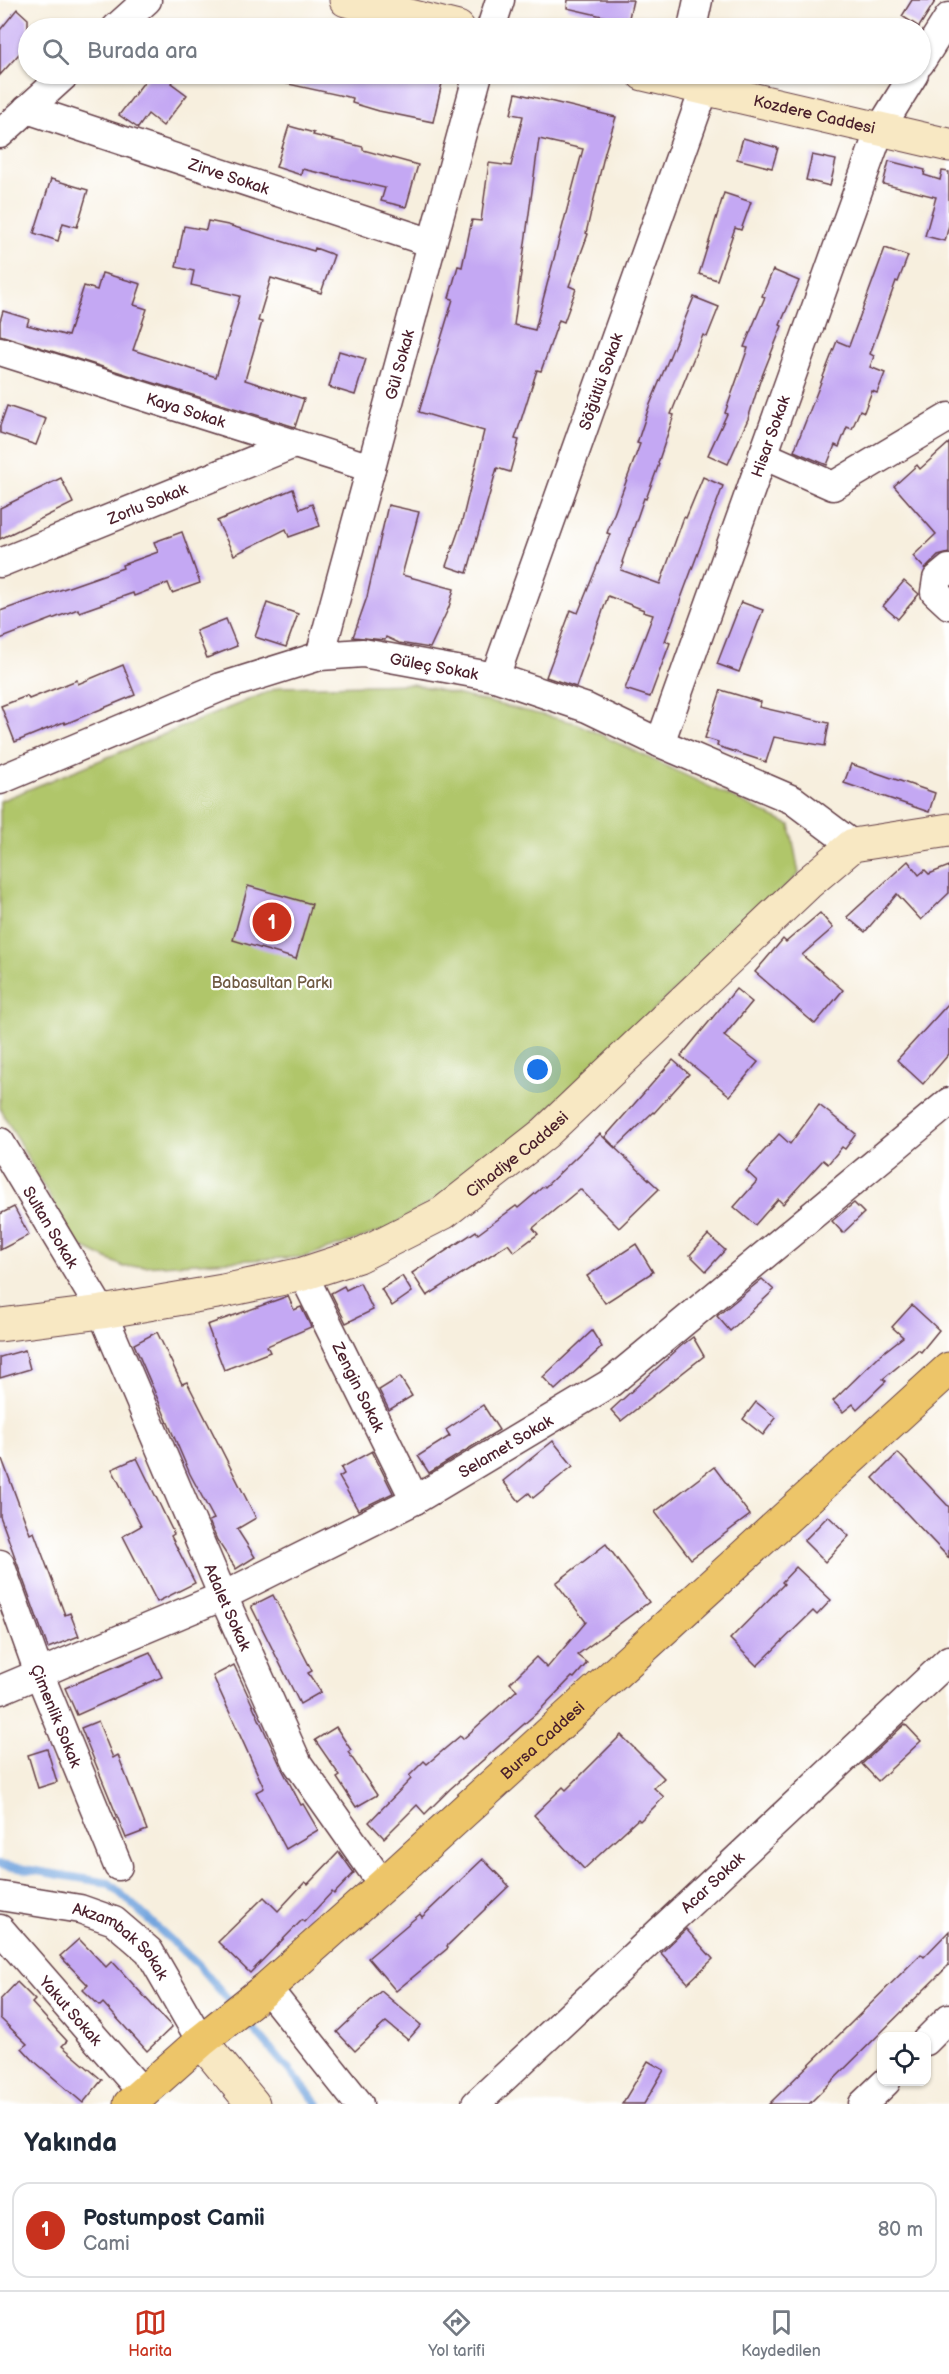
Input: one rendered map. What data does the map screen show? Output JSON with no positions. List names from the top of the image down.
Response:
{
  "streets": {
    "main road": ["Bursa Caddesi"],
    "street": [
      "Kozdere Caddesi",
      "Zirve Sokak",
      "Gül Sokak",
      "Söğütlü Sokak",
      "Kaya Sokak",
      "Hisar Sokak",
      "Zorlu Sokak",
      "Güleç Sokak",
      "Cihadiye Caddesi",
      "Sultan Sokak",
      "Zengin Sokak",
      "Selamet Sokak",
      "Adalet Sokak",
      "Çimenlik Sokak",
      "Acar Sokak",
      "Akzambak Sokak",
      "Yakut Sokak"
    ]
  },
  "crossings": [
    ["Kozdere Caddesi", "Hisar Sokak"],
    ["Zirve Sokak", "Gül Sokak"],
    ["Gül Sokak", "Kaya Sokak"],
    ["Gül Sokak", "Güleç Sokak"],
    ["Söğütlü Sokak", "Güleç Sokak"],
    ["Kaya Sokak", "Zorlu Sokak"],
    ["Hisar Sokak", "Güleç Sokak"],
    ["Güleç Sokak", "Cihadiye Caddesi"],
    ["Cihadiye Caddesi", "Sultan Sokak"],
    ["Cihadiye Caddesi", "Zengin Sokak"],
    ["Cihadiye Caddesi", "Adalet Sokak"],
    ["Sultan Sokak", "Adalet Sokak"],
    ["Zengin Sokak", "Selamet Sokak"],
    ["Selamet Sokak", "Adalet Sokak"],
    ["Selamet Sokak", "Çimenlik Sokak"],
    ["Adalet Sokak", "Bursa Caddesi"],
    ["Bursa Caddesi", "Akzambak Sokak"],
    ["Bursa Caddesi", "Yakut Sokak"]
  ],
  "parks": ["Babasultan Parkı"],
  "page": {
    "search": "Burada ara",
    "pins": "1",
    "heading": "Yakında",
    "list": [
      {
        "mark": "1",
        "name": "Postumpost Camii",
        "note": "Cami",
        "value": "80 m"
      }
    ],
    "nav": ["Harita", "Yol tarifi", "Kaydedilen"]
  }
}
